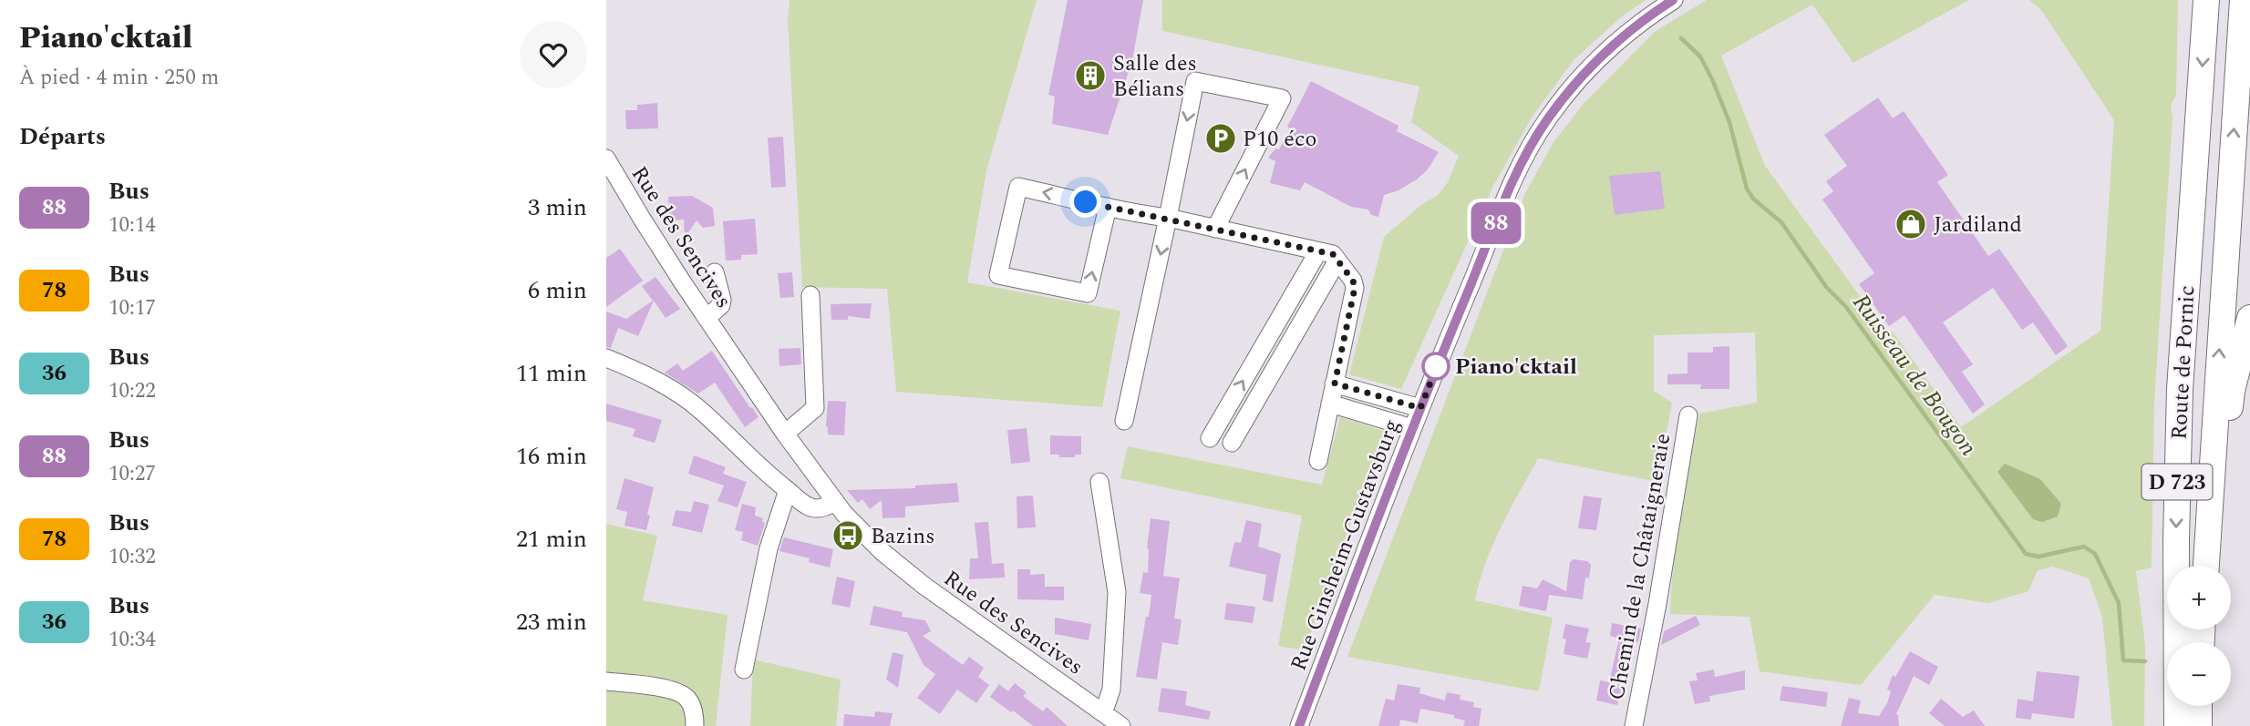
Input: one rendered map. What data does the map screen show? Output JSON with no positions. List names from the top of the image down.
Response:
{
  "streets": {
    "highway": ["Route de Pornic", "D 723"],
    "street": ["Rue des Sencives", "Rue Ginsheim-Gustavsburg", "Chemin de la Châtaigneraie"]
  },
  "water": ["Ruisseau de Bougon"],
  "places": {
    "building": ["Salle des Bélians"],
    "parking": ["P10 éco"],
    "shop": ["Jardiland"],
    "other": ["Piano'cktail"],
    "bus stop": ["Bazins"]
  },
  "lines": ["bus line 88"],
  "page": {
    "heading": [
      ["Piano'cktail", "À pied · 4 min · 250 m"],
      "Départs"
    ],
    "on_map": "88",
    "list": [
      {
        "mark": "88",
        "name": "Bus",
        "note": "10:14",
        "value": "3 min"
      },
      {
        "mark": "78",
        "name": "Bus",
        "note": "10:17",
        "value": "6 min"
      },
      {
        "mark": "36",
        "name": "Bus",
        "note": "10:22",
        "value": "11 min"
      },
      {
        "mark": "88",
        "name": "Bus",
        "note": "10:27",
        "value": "16 min"
      },
      {
        "mark": "78",
        "name": "Bus",
        "note": "10:32",
        "value": "21 min"
      },
      {
        "mark": "36",
        "name": "Bus",
        "note": "10:34",
        "value": "23 min"
      }
    ],
    "map_buttons": ["+", "−"]
  }
}
